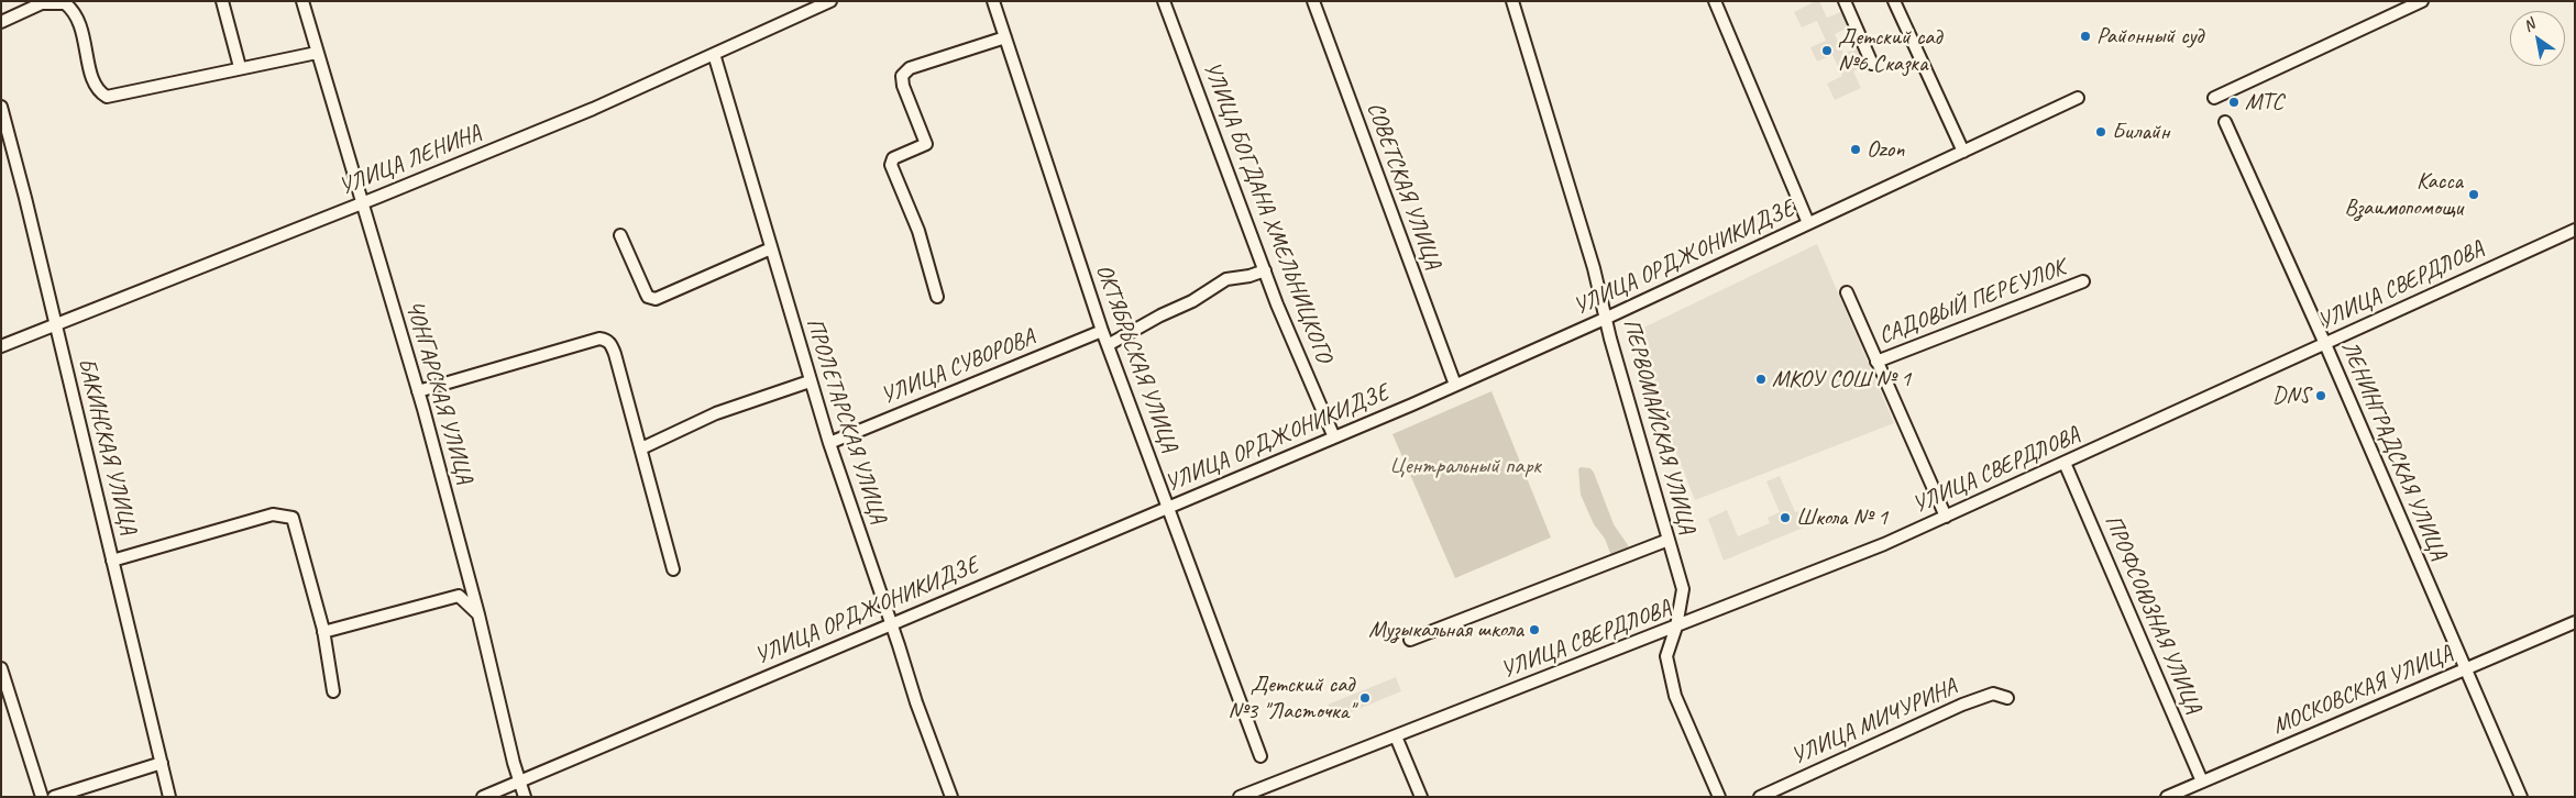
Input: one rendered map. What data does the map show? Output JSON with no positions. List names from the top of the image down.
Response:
{
  "streets": {
    "street": [
      "УЛИЦА ЛЕНИНА",
      "СОВЕТСКАЯ УЛИЦА",
      "УЛИЦА БОГДАНА ХМЕЛЬНИЦКОГО",
      "УЛИЦА ОРДЖОНИКИДЗЕ",
      "УЛИЦА СВЕРДЛОВА",
      "САДОВЫЙ ПЕРЕУЛОК",
      "ОКТЯБРЬСКАЯ УЛИЦА",
      "УЛИЦА СУВОРОВА",
      "ЧОНГАРСКАЯ УЛИЦА",
      "ПРОЛЕТАРСКАЯ УЛИЦА",
      "ПЕРВОМАЙСКАЯ УЛИЦА",
      "БАКИНСКАЯ УЛИЦА",
      "ЛЕНИНГРАДСКАЯ УЛИЦА",
      "ПРОФСОЮЗНАЯ УЛИЦА",
      "МОСКОВСКАЯ УЛИЦА",
      "УЛИЦА МИЧУРИНА"
    ]
  },
  "crossings": [
    ["УЛИЦА ЛЕНИНА", "ЧОНГАРСКАЯ УЛИЦА"],
    ["УЛИЦА ЛЕНИНА", "ПРОЛЕТАРСКАЯ УЛИЦА"],
    ["УЛИЦА ЛЕНИНА", "БАКИНСКАЯ УЛИЦА"],
    ["СОВЕТСКАЯ УЛИЦА", "УЛИЦА ОРДЖОНИКИДЗЕ"],
    ["УЛИЦА БОГДАНА ХМЕЛЬНИЦКОГО", "УЛИЦА ОРДЖОНИКИДЗЕ"],
    ["УЛИЦА ОРДЖОНИКИДЗЕ", "ОКТЯБРЬСКАЯ УЛИЦА"],
    ["УЛИЦА ОРДЖОНИКИДЗЕ", "ЧОНГАРСКАЯ УЛИЦА"],
    ["УЛИЦА ОРДЖОНИКИДЗЕ", "ПРОЛЕТАРСКАЯ УЛИЦА"],
    ["УЛИЦА ОРДЖОНИКИДЗЕ", "ПЕРВОМАЙСКАЯ УЛИЦА"],
    ["УЛИЦА СВЕРДЛОВА", "ПЕРВОМАЙСКАЯ УЛИЦА"],
    ["УЛИЦА СВЕРДЛОВА", "ЛЕНИНГРАДСКАЯ УЛИЦА"],
    ["УЛИЦА СВЕРДЛОВА", "ПРОФСОЮЗНАЯ УЛИЦА"],
    ["ОКТЯБРЬСКАЯ УЛИЦА", "УЛИЦА СУВОРОВА"],
    ["УЛИЦА СУВОРОВА", "ПРОЛЕТАРСКАЯ УЛИЦА"],
    ["ЛЕНИНГРАДСКАЯ УЛИЦА", "МОСКОВСКАЯ УЛИЦА"],
    ["ПРОФСОЮЗНАЯ УЛИЦА", "МОСКОВСКАЯ УЛИЦА"]
  ],
  "parks": ["Центральный парк"],
  "places": [
    "Районный суд",
    "Детский сад №6 Сказка",
    "МТС",
    "Билайн",
    "Ozon",
    "Касса Взаимопомощи",
    "МКОУ СОШ № 1",
    "DNS",
    "Школа № 1",
    "Музыкальная школа",
    "Детский сад №3 \"Ласточка\""
  ],
  "north": "top left"
}
